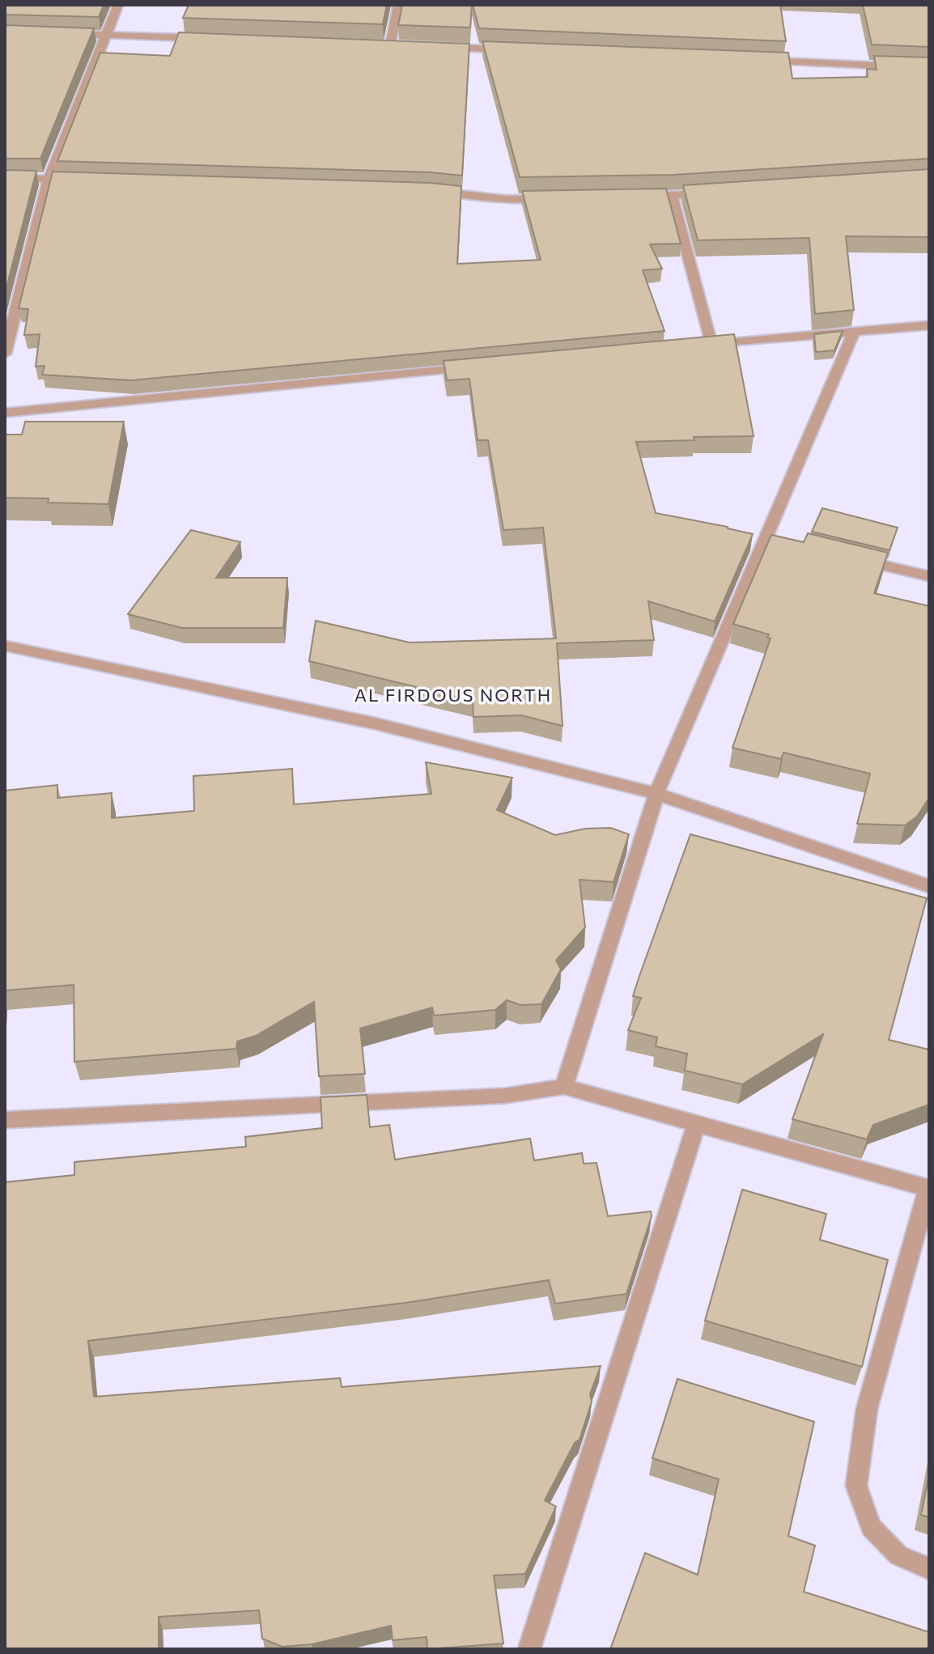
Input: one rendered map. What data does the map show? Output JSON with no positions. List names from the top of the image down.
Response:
{
  "districts": ["AL FIRDOUS NORTH"]
}
